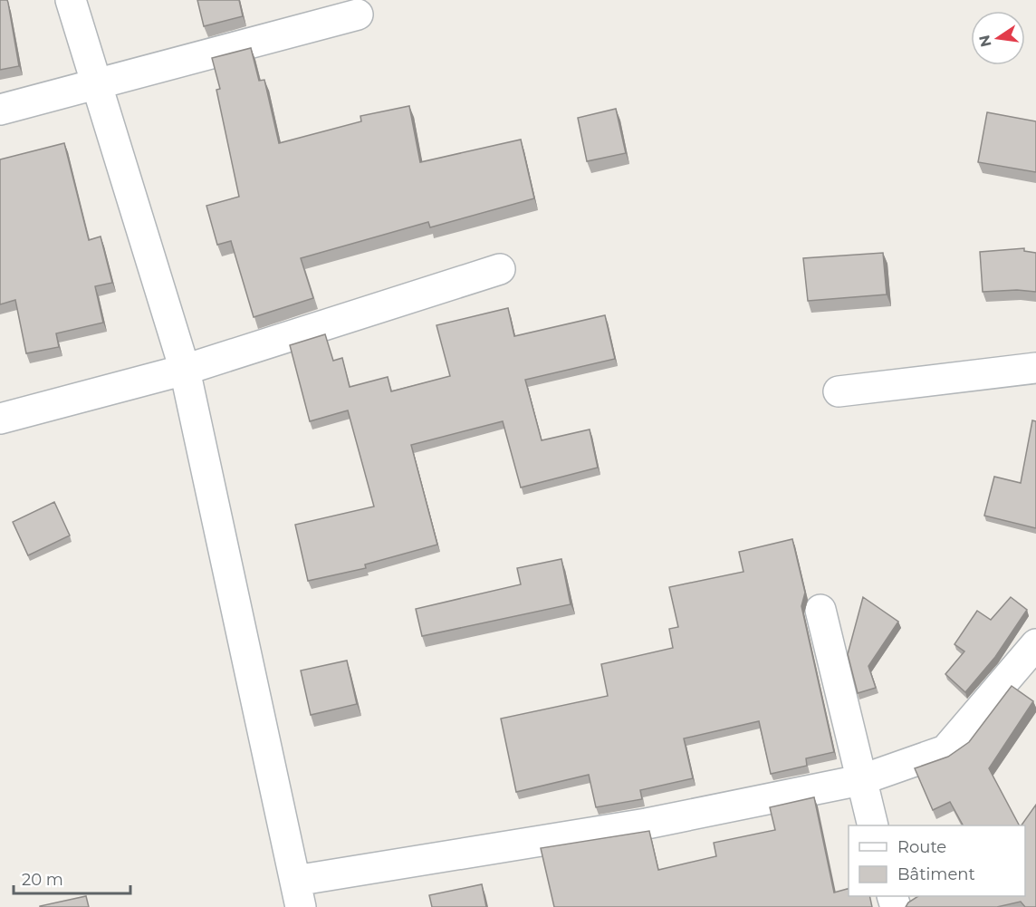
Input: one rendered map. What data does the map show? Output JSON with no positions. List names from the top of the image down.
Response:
{
  "legend": ["Route", "Bâtiment"],
  "scale_bar": "20 m",
  "north": "left"
}
